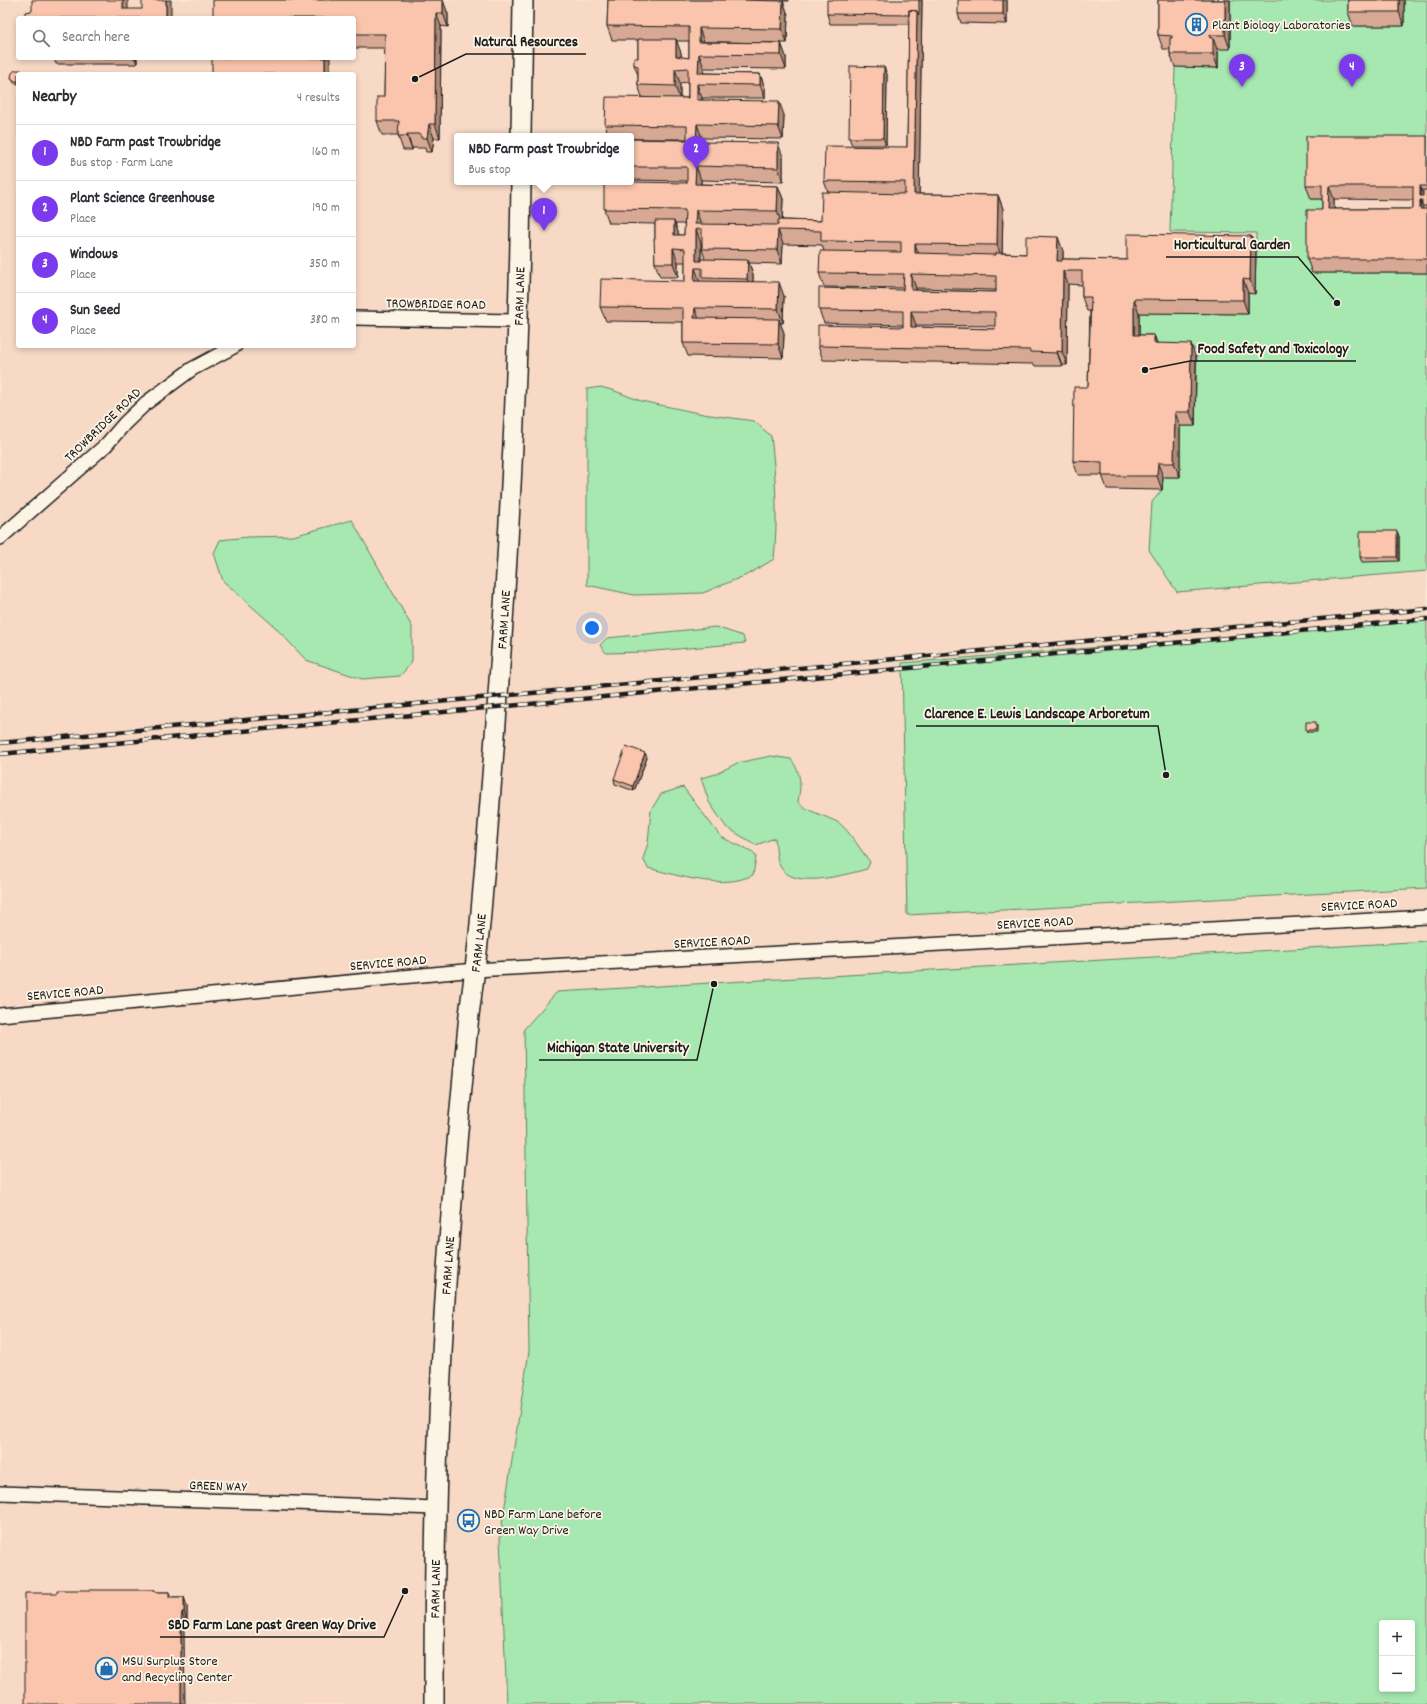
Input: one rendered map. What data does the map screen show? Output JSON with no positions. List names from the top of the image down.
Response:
{
  "streets": {
    "street": [
      "FARM LANE",
      "TROWBRIDGE ROAD",
      "SERVICE ROAD",
      "GREEN WAY"
    ]
  },
  "crossings": [
    ["FARM LANE", "TROWBRIDGE ROAD"],
    ["FARM LANE", "SERVICE ROAD"],
    ["FARM LANE", "GREEN WAY"]
  ],
  "places": {
    "building": ["Plant Biology Laboratories"],
    "other": [
      "Natural Resources",
      "Horticultural Garden",
      "Food Safety and Toxicology",
      "Clarence E. Lewis Landscape Arboretum",
      "Michigan State University",
      "SBD Farm Lane past Green Way Drive"
    ],
    "bus stop": ["NBD Farm Lane before Green Way Drive"],
    "shop": ["MSU Surplus Store and Recycling Center"]
  },
  "page": {
    "search": "Search here",
    "pins": [
      "3",
      "4",
      "2",
      "1"
    ],
    "heading": ["Nearby", "4 results"],
    "list": [
      {
        "mark": "1",
        "name": "NBD Farm past Trowbridge",
        "note": "Bus stop · Farm Lane",
        "value": "160 m"
      },
      {
        "mark": "2",
        "name": "Plant Science Greenhouse",
        "note": "Place",
        "value": "190 m"
      },
      {
        "mark": "3",
        "name": "Windows",
        "note": "Place",
        "value": "350 m"
      },
      {
        "mark": "4",
        "name": "Sun Seed",
        "note": "Place",
        "value": "380 m"
      }
    ],
    "popup": ["NBD Farm past Trowbridge", "Bus stop"],
    "map_buttons": ["+", "−"]
  }
}
